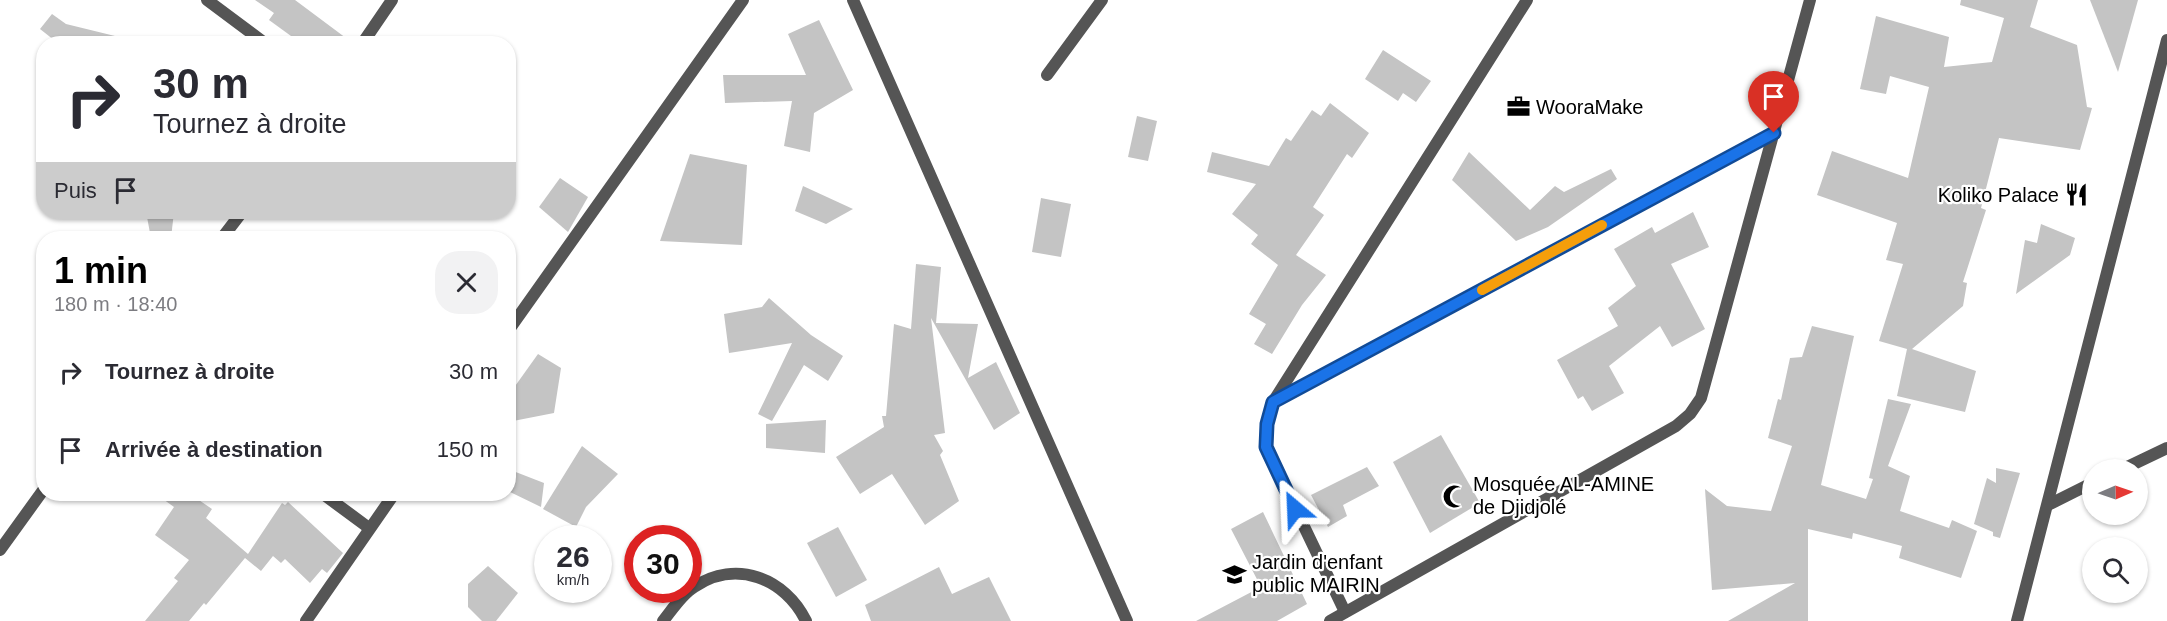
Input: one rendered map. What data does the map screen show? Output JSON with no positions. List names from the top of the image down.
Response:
{
  "places": {
    "office": ["WooraMake"],
    "restaurant": ["Koliko Palace"],
    "mosque": ["Mosquée AL-AMINE de Djidjolé"],
    "school or university": ["Jardin d'enfant public MAIRIN"]
  },
  "north": "right",
  "page": {
    "turn": ["30 m", "Tournez à droite"],
    "then": "Puis",
    "heading": ["1 min", "180 m · 18:40"],
    "list": [
      {
        "name": "Tournez à droite",
        "value": "30 m"
      },
      {
        "name": "Arrivée à destination",
        "value": "150 m"
      }
    ],
    "speed": "26 km/h",
    "limit": "30"
  }
}
